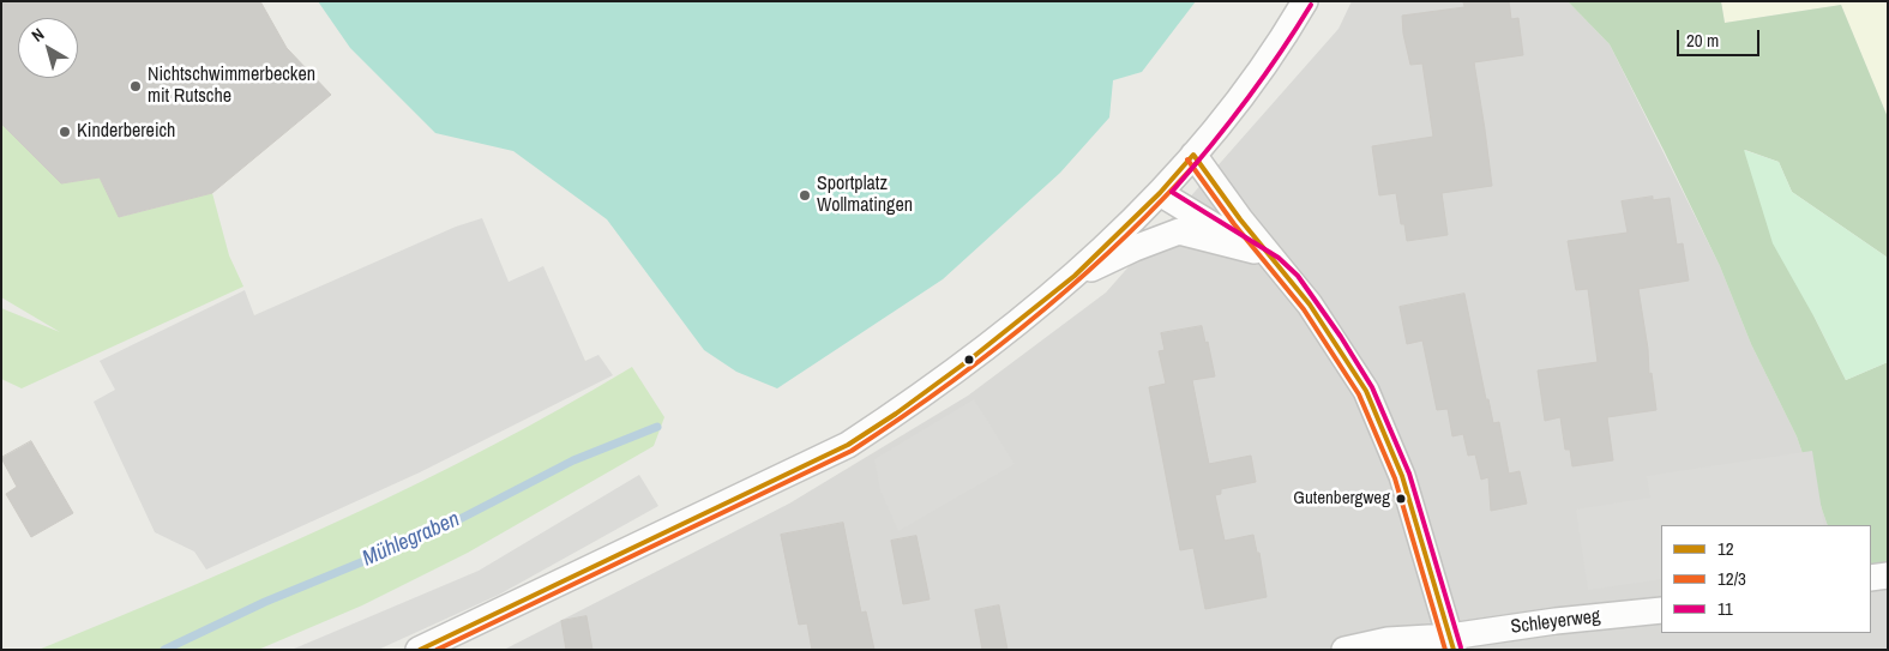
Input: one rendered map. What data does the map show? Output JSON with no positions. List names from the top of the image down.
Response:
{
  "streets": {
    "street": ["Schleyerweg"]
  },
  "water": ["Mühlegraben"],
  "places": [
    "Nichtschwimmerbecken mit Rutsche",
    "Kinderbereich",
    "Sportplatz Wollmatingen",
    "Gutenbergweg"
  ],
  "lines": ["transit line 11", "transit line 12", "transit line 12/3"],
  "legend": ["12", "12/3", "11"],
  "scale_bar": "20 m",
  "north": "top left"
}
